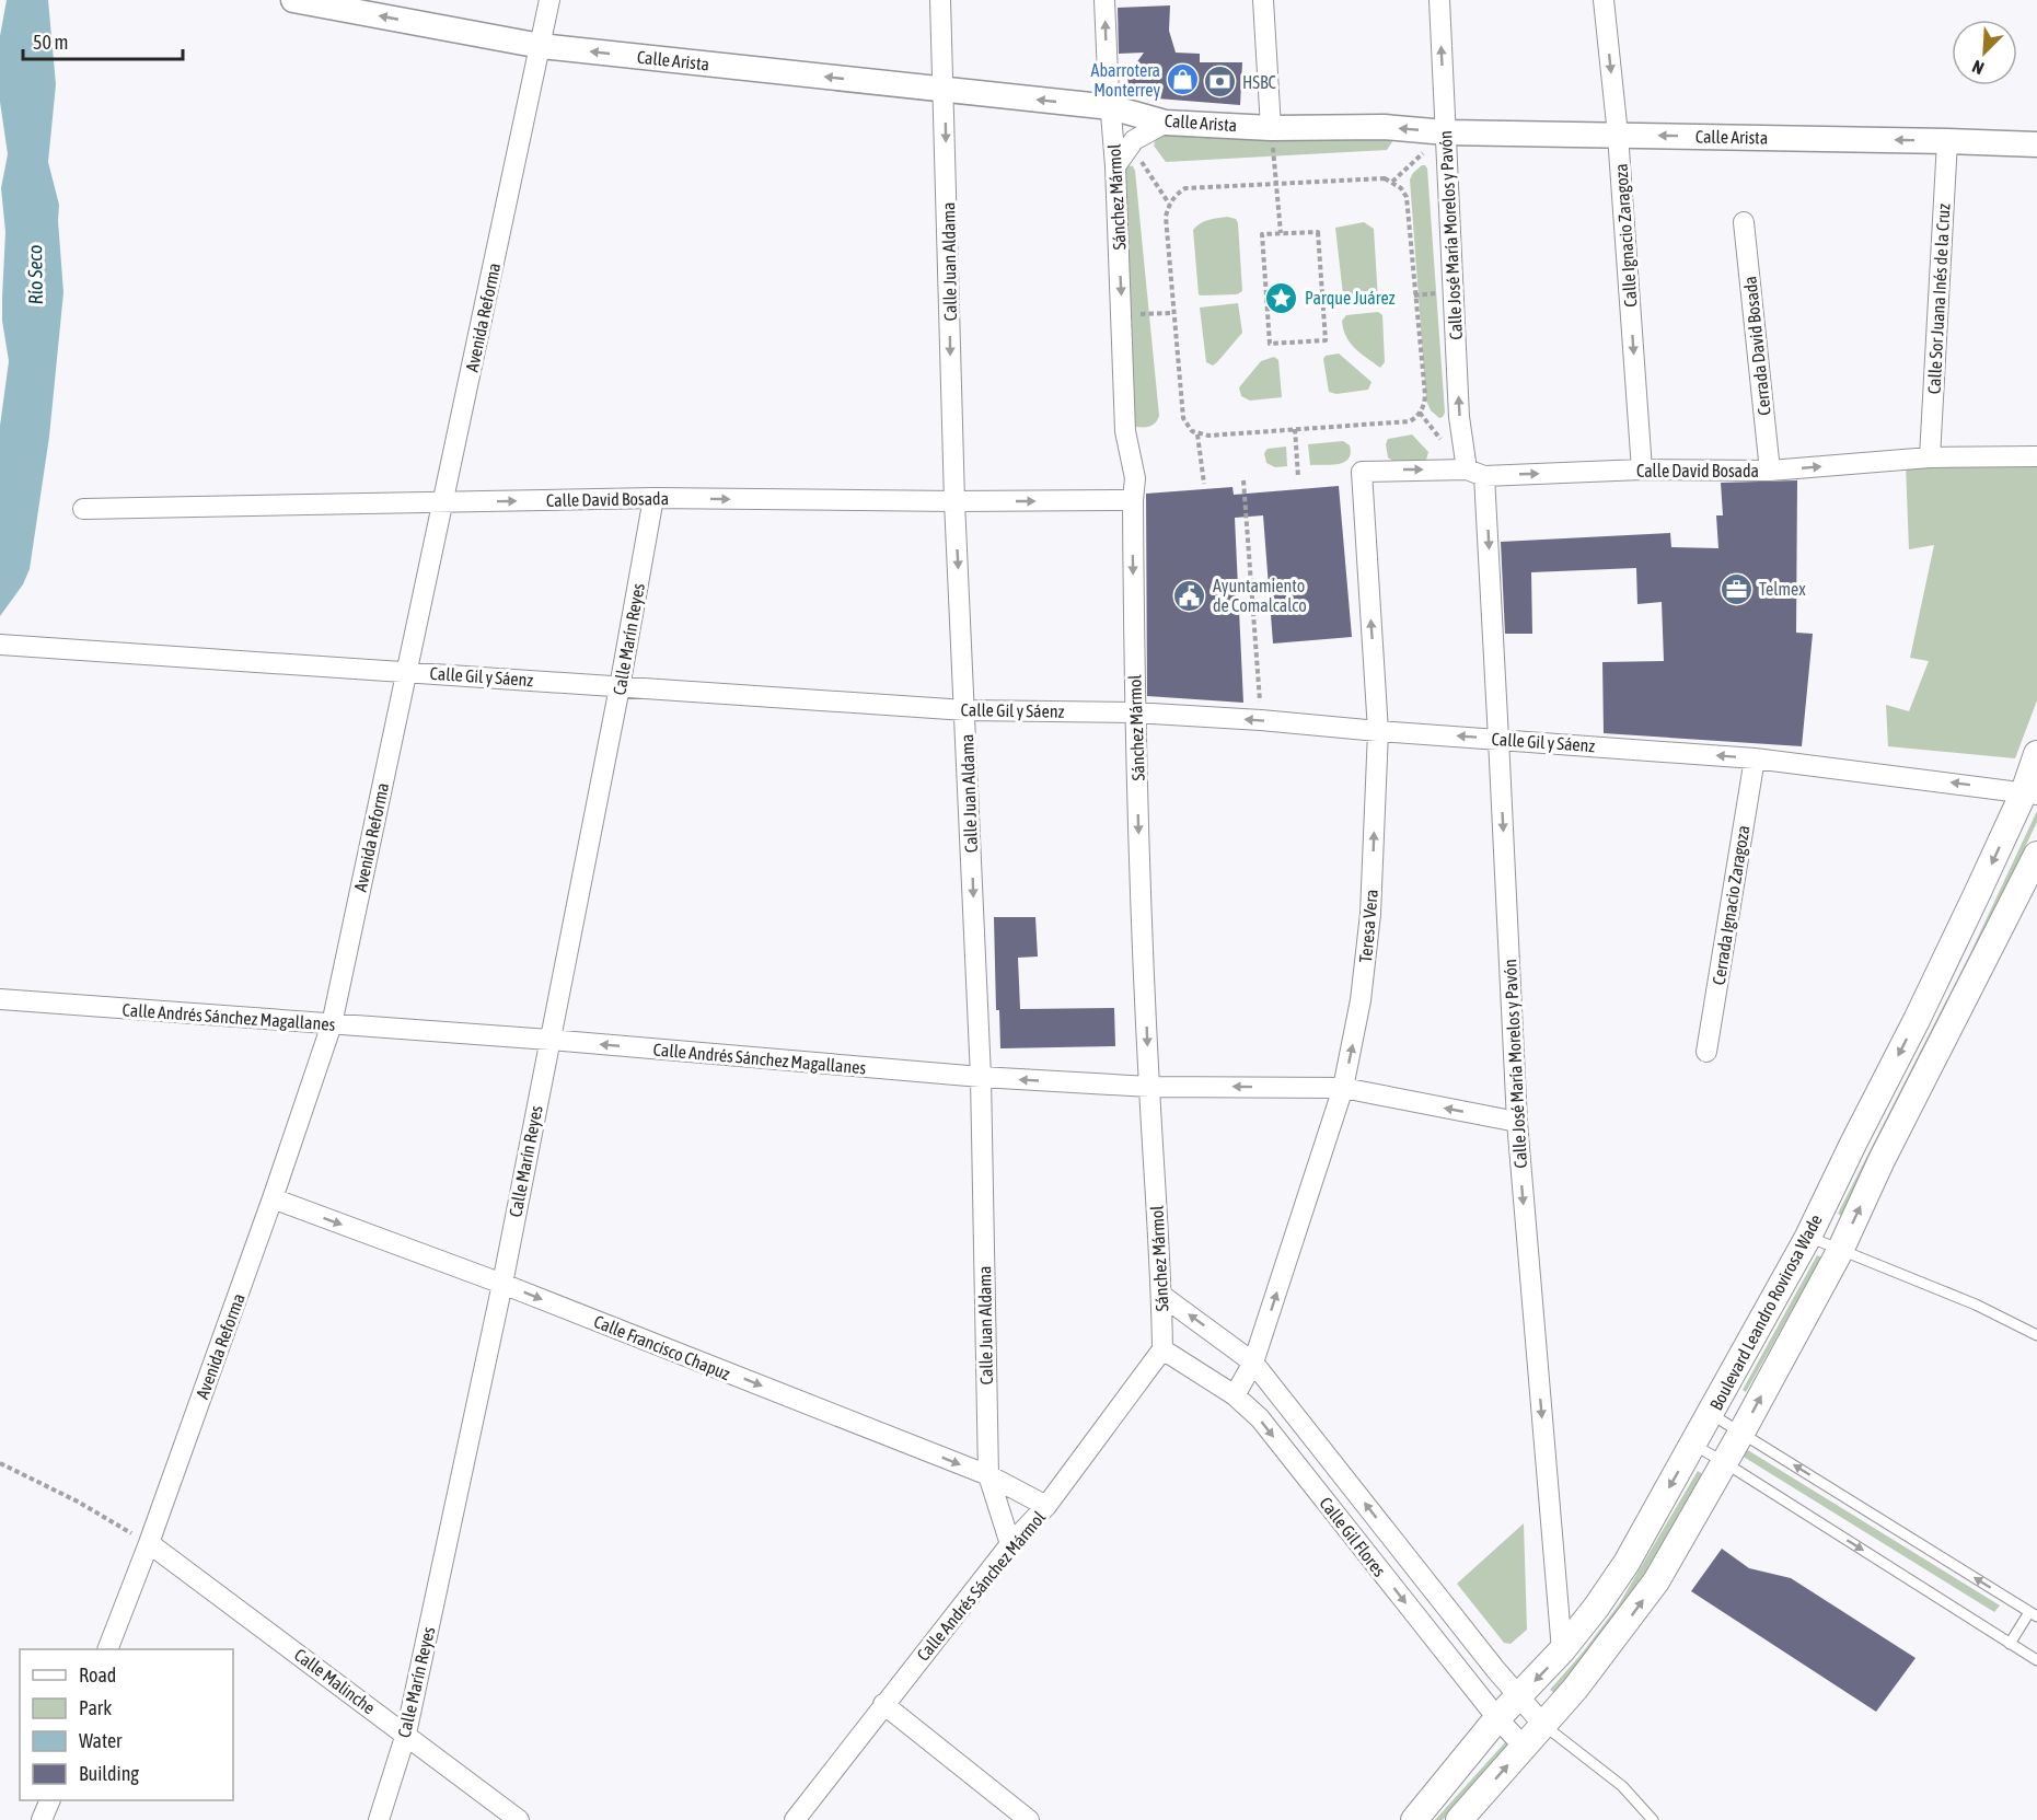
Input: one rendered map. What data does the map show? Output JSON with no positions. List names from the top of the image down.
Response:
{
  "streets": {
    "main road": ["Boulevard Leandro Rovirosa Wade"],
    "street": [
      "Calle Arista",
      "Sánchez Mármol",
      "Calle José María Morelos y Pavón",
      "Calle Ignacio Zaragoza",
      "Calle Juan Aldama",
      "Calle Sor Juana Inés de la Cruz",
      "Avenida Reforma",
      "Cerrada David Bosada",
      "Calle David Bosada",
      "Calle Marín Reyes",
      "Calle Gil y Sáenz",
      "Cerrada Ignacio Zaragoza",
      "Teresa Vera",
      "Calle Andrés Sánchez Magallanes",
      "Calle Francisco Chapuz",
      "Calle Gil Flores",
      "Calle Andrés Sánchez Mármol",
      "Calle Malinche"
    ]
  },
  "crossings": [
    ["Calle Arista", "Sánchez Mármol"],
    ["Calle Arista", "Calle José María Morelos y Pavón"],
    ["Calle Arista", "Calle Ignacio Zaragoza"],
    ["Calle Arista", "Calle Juan Aldama"],
    ["Calle Arista", "Calle Sor Juana Inés de la Cruz"],
    ["Calle Arista", "Avenida Reforma"],
    ["Sánchez Mármol", "Calle David Bosada"],
    ["Sánchez Mármol", "Calle Gil y Sáenz"],
    ["Sánchez Mármol", "Calle Andrés Sánchez Magallanes"],
    ["Sánchez Mármol", "Calle Gil Flores"],
    ["Sánchez Mármol", "Calle Andrés Sánchez Mármol"],
    ["Calle José María Morelos y Pavón", "Calle David Bosada"],
    ["Calle José María Morelos y Pavón", "Calle Gil y Sáenz"],
    ["Calle José María Morelos y Pavón", "Calle Andrés Sánchez Magallanes"],
    ["Calle José María Morelos y Pavón", "Boulevard Leandro Rovirosa Wade"],
    ["Calle Ignacio Zaragoza", "Calle David Bosada"],
    ["Calle Juan Aldama", "Calle David Bosada"],
    ["Calle Juan Aldama", "Calle Gil y Sáenz"],
    ["Calle Juan Aldama", "Calle Andrés Sánchez Magallanes"],
    ["Calle Juan Aldama", "Calle Francisco Chapuz"],
    ["Calle Juan Aldama", "Calle Andrés Sánchez Mármol"],
    ["Calle Sor Juana Inés de la Cruz", "Calle David Bosada"],
    ["Avenida Reforma", "Calle David Bosada"],
    ["Avenida Reforma", "Calle Gil y Sáenz"],
    ["Avenida Reforma", "Calle Andrés Sánchez Magallanes"],
    ["Avenida Reforma", "Calle Francisco Chapuz"],
    ["Avenida Reforma", "Calle Malinche"],
    ["Cerrada David Bosada", "Calle David Bosada"],
    ["Calle David Bosada", "Calle Marín Reyes"],
    ["Calle David Bosada", "Teresa Vera"],
    ["Calle Marín Reyes", "Calle Gil y Sáenz"],
    ["Calle Marín Reyes", "Calle Andrés Sánchez Magallanes"],
    ["Calle Marín Reyes", "Calle Francisco Chapuz"],
    ["Calle Marín Reyes", "Calle Malinche"],
    ["Calle Gil y Sáenz", "Cerrada Ignacio Zaragoza"],
    ["Calle Gil y Sáenz", "Teresa Vera"],
    ["Calle Gil y Sáenz", "Boulevard Leandro Rovirosa Wade"],
    ["Teresa Vera", "Calle Andrés Sánchez Magallanes"],
    ["Teresa Vera", "Calle Gil Flores"],
    ["Boulevard Leandro Rovirosa Wade", "Calle Gil Flores"],
    ["Calle Francisco Chapuz", "Calle Andrés Sánchez Mármol"],
    ["Calle Gil Flores", "Calle Andrés Sánchez Mármol"]
  ],
  "one_way": [
    "Calle Arista",
    "Calle Ignacio Zaragoza",
    "Calle Juan Aldama",
    "Calle David Bosada",
    "Calle Gil y Sáenz",
    "Teresa Vera",
    "Calle Andrés Sánchez Magallanes",
    "Calle Francisco Chapuz"
  ],
  "water": ["Río Seco"],
  "places": {
    "shop": ["Abarrotera Monterrey"],
    "bank": ["HSBC"],
    "place": ["Parque Juárez"],
    "office": ["Telmex"],
    "public building": ["Ayuntamiento de Comalcalco"]
  },
  "legend": [
    "Road",
    "Park",
    "Water",
    "Building"
  ],
  "scale_bar": "50 m",
  "north": "bottom left"
}
